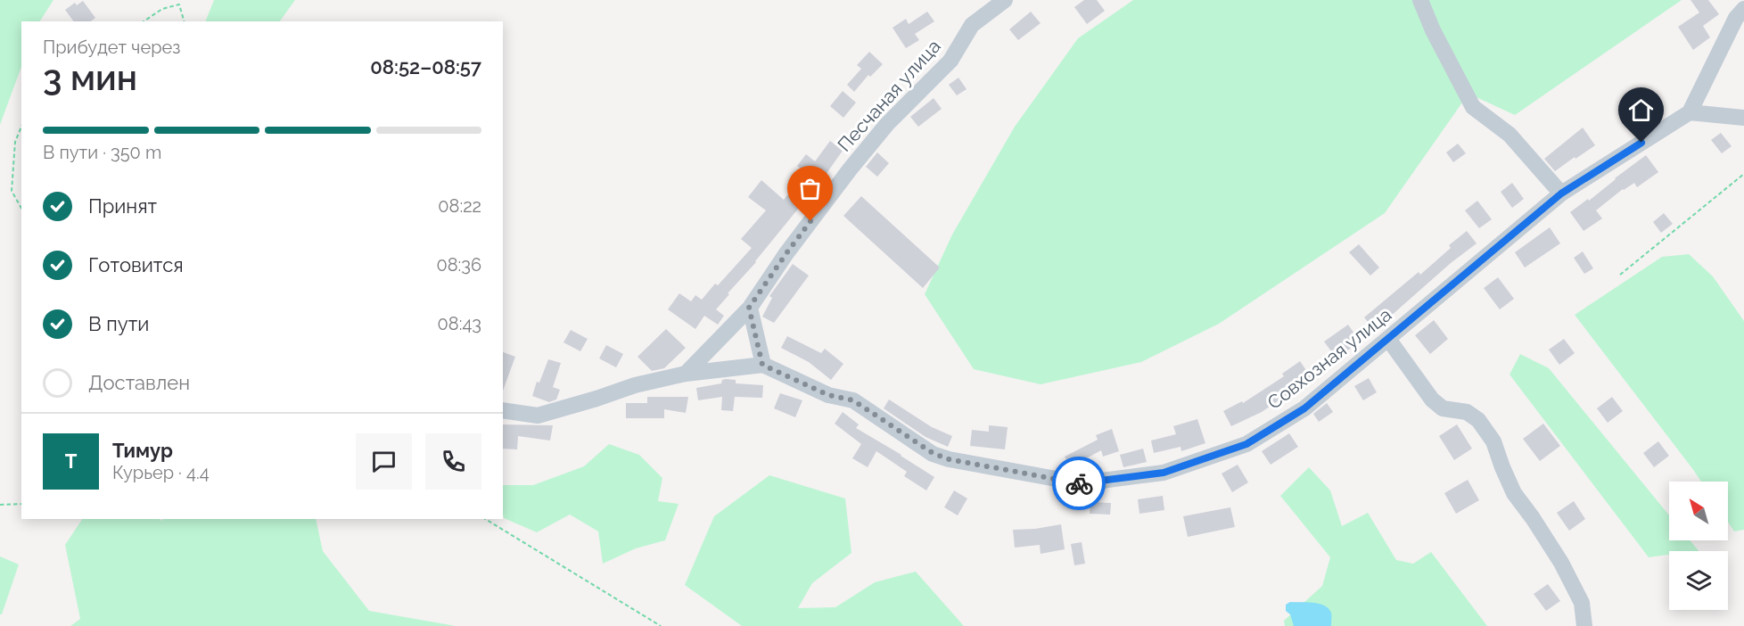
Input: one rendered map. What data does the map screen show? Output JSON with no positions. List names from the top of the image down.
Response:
{
  "streets": {
    "street": ["Песчаная улица", "Совхозная улица"]
  },
  "north": "top left",
  "page": {
    "heading": ["3 мин", "Прибудет через", "08:52–08:57"],
    "panel": ["Тимур", "Курьер · 4.4"],
    "bar": "В пути · 350 m",
    "list": [
      ["Принят", "08:22"],
      ["Готовится", "08:36"],
      ["В пути", "08:43"],
      "Доставлен"
    ],
    "round": "Т"
  }
}
